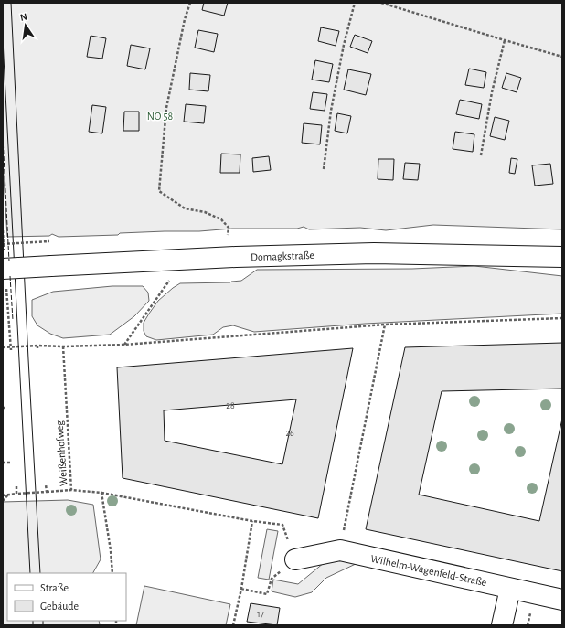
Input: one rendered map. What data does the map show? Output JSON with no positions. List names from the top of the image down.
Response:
{
  "streets": {
    "street": ["Domagkstraße", "Wilhelm-Wagenfeld-Straße"],
    "path": ["Weißenhofweg"]
  },
  "crossings": [
    ["Weißenhofweg", "Wilhelm-Wagenfeld-Straße"]
  ],
  "parks": ["NO 58"],
  "house_numbers": ["28", "26", "17"],
  "legend": ["Straße", "Gebäude"],
  "north": "top"
}
